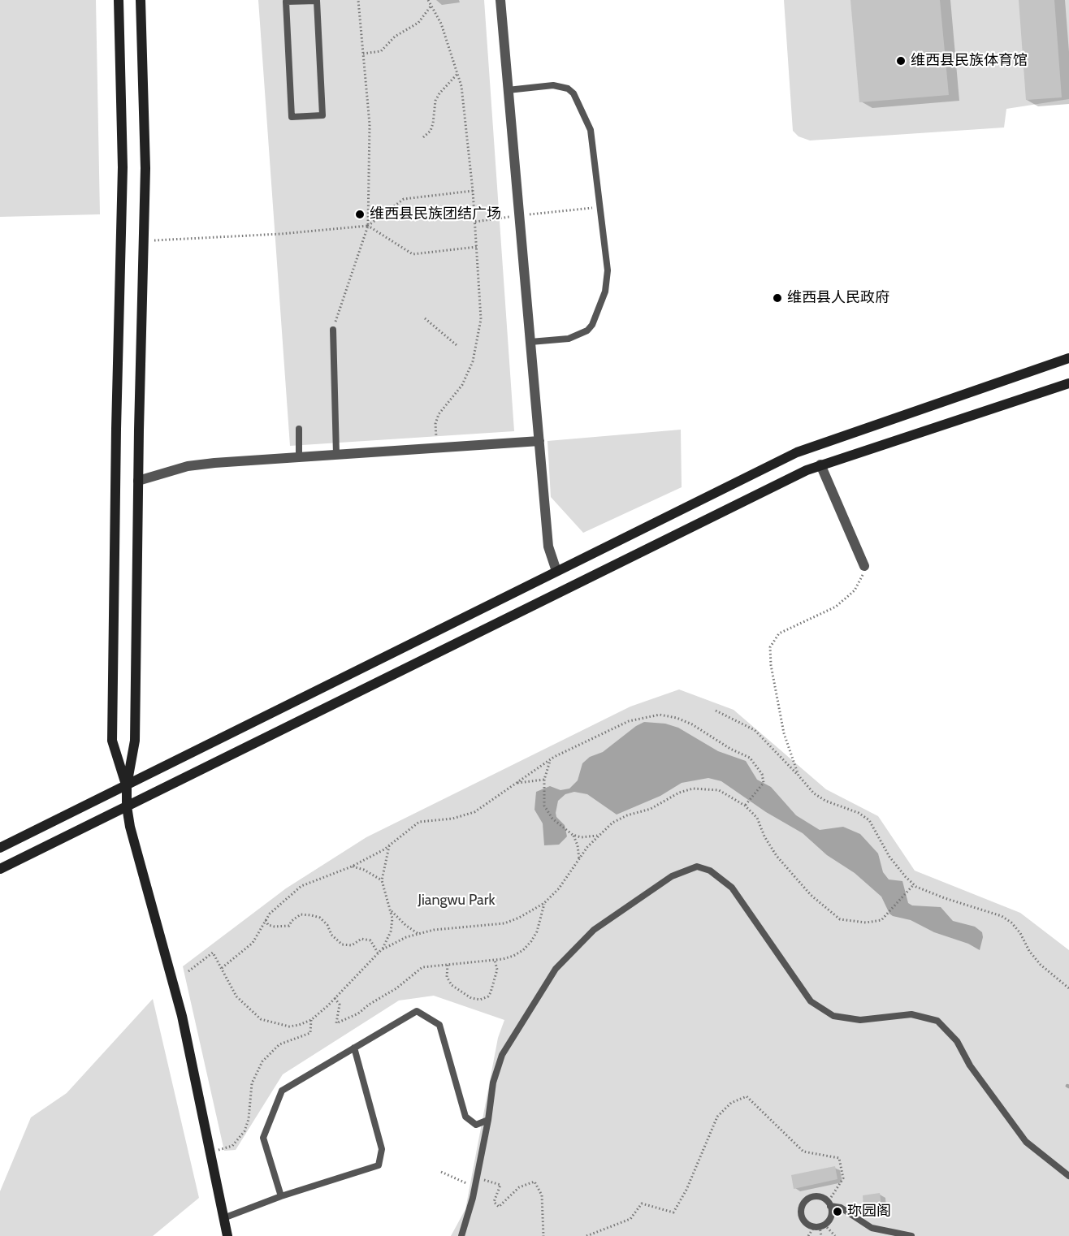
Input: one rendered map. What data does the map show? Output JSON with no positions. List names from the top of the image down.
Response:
{
  "parks": ["Jiangwu Park"],
  "places": [
    "维西县民族体育馆",
    "维西县民族团结广场",
    "维西县人民政府",
    "珎园阁"
  ]
}
